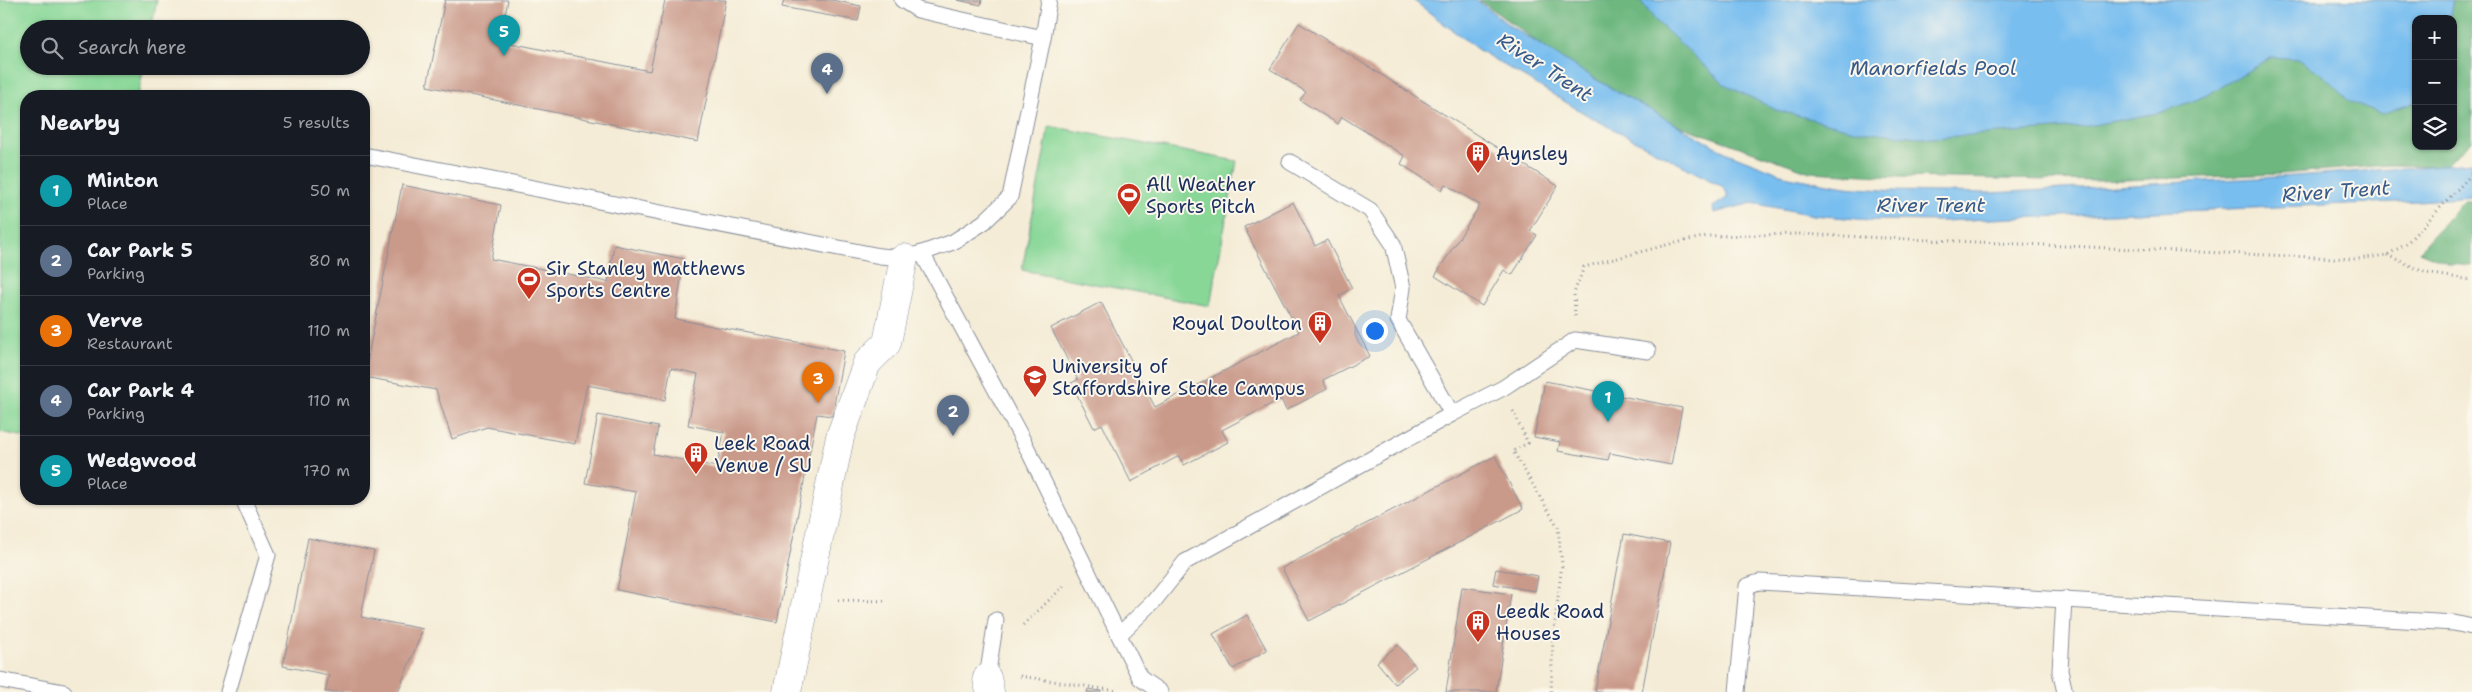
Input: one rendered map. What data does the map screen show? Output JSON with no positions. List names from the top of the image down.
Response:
{
  "water": ["River Trent", "Manorfields Pool"],
  "places": {
    "building": [
      "Aynsley",
      "Royal Doulton",
      "Leek Road Venue / SU",
      "Leedk Road Houses"
    ],
    "sports": ["All Weather Sports Pitch", "Sir Stanley Matthews Sports Centre"],
    "school or university": ["University of Staffordshire Stoke Campus"]
  },
  "page": {
    "map_buttons": ["+", "−"],
    "pins": [
      "5",
      "4",
      "3",
      "1",
      "2"
    ],
    "search": "Search here",
    "heading": ["Nearby", "5 results"],
    "list": [
      {
        "mark": "1",
        "name": "Minton",
        "note": "Place",
        "value": "50 m"
      },
      {
        "mark": "2",
        "name": "Car Park 5",
        "note": "Parking",
        "value": "80 m"
      },
      {
        "mark": "3",
        "name": "Verve",
        "note": "Restaurant",
        "value": "110 m"
      },
      {
        "mark": "4",
        "name": "Car Park 4",
        "note": "Parking",
        "value": "110 m"
      },
      {
        "mark": "5",
        "name": "Wedgwood",
        "note": "Place",
        "value": "170 m"
      }
    ]
  }
}
